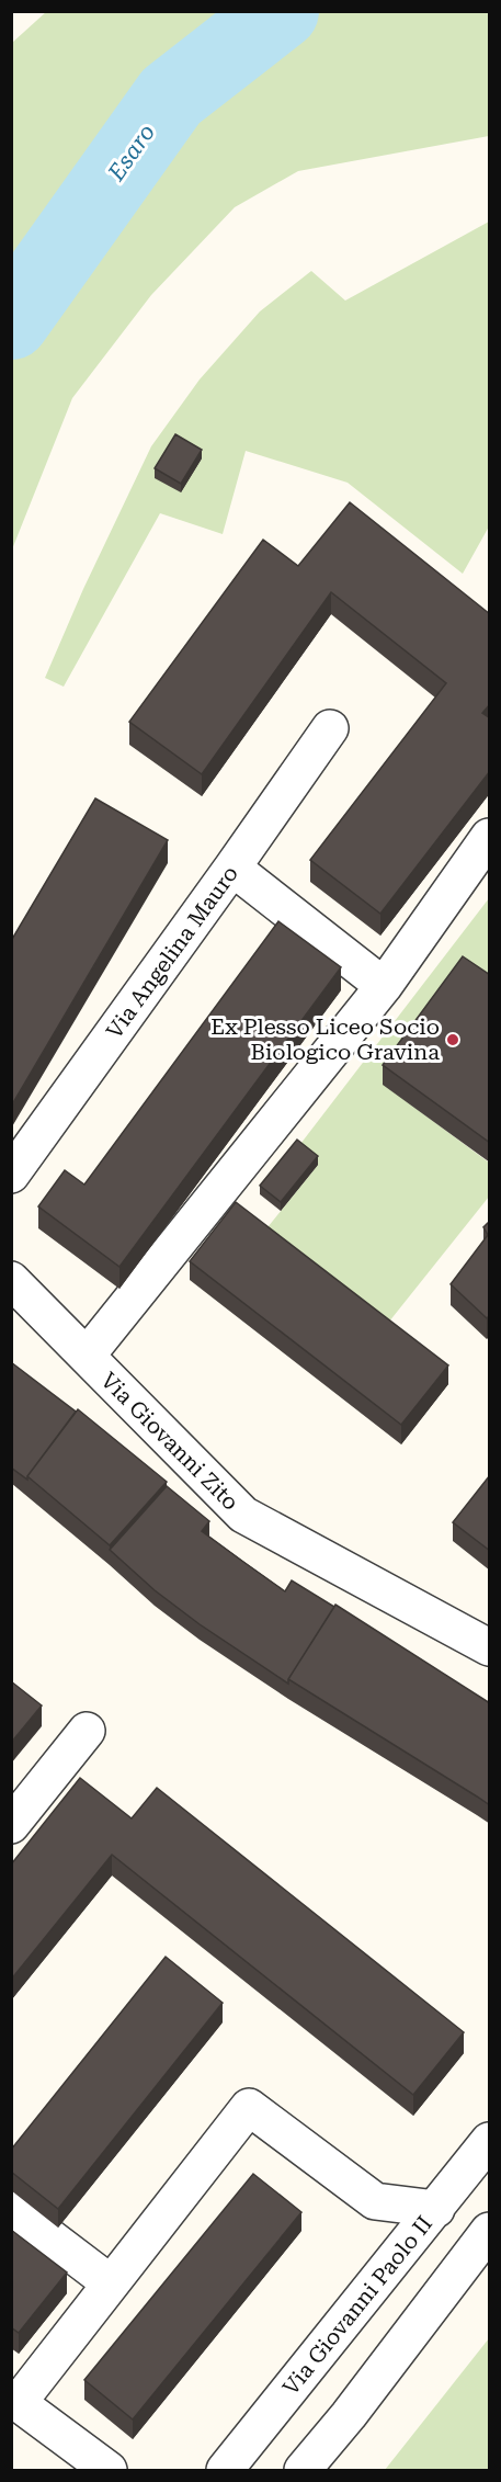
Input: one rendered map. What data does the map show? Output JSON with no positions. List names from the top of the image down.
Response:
{
  "streets": {
    "street": ["Via Angelina Mauro", "Via Giovanni Zito", "Via Giovanni Paolo II"]
  },
  "water": ["Esaro"],
  "places": ["Ex Plesso Liceo Socio Biologico Gravina"]
}
